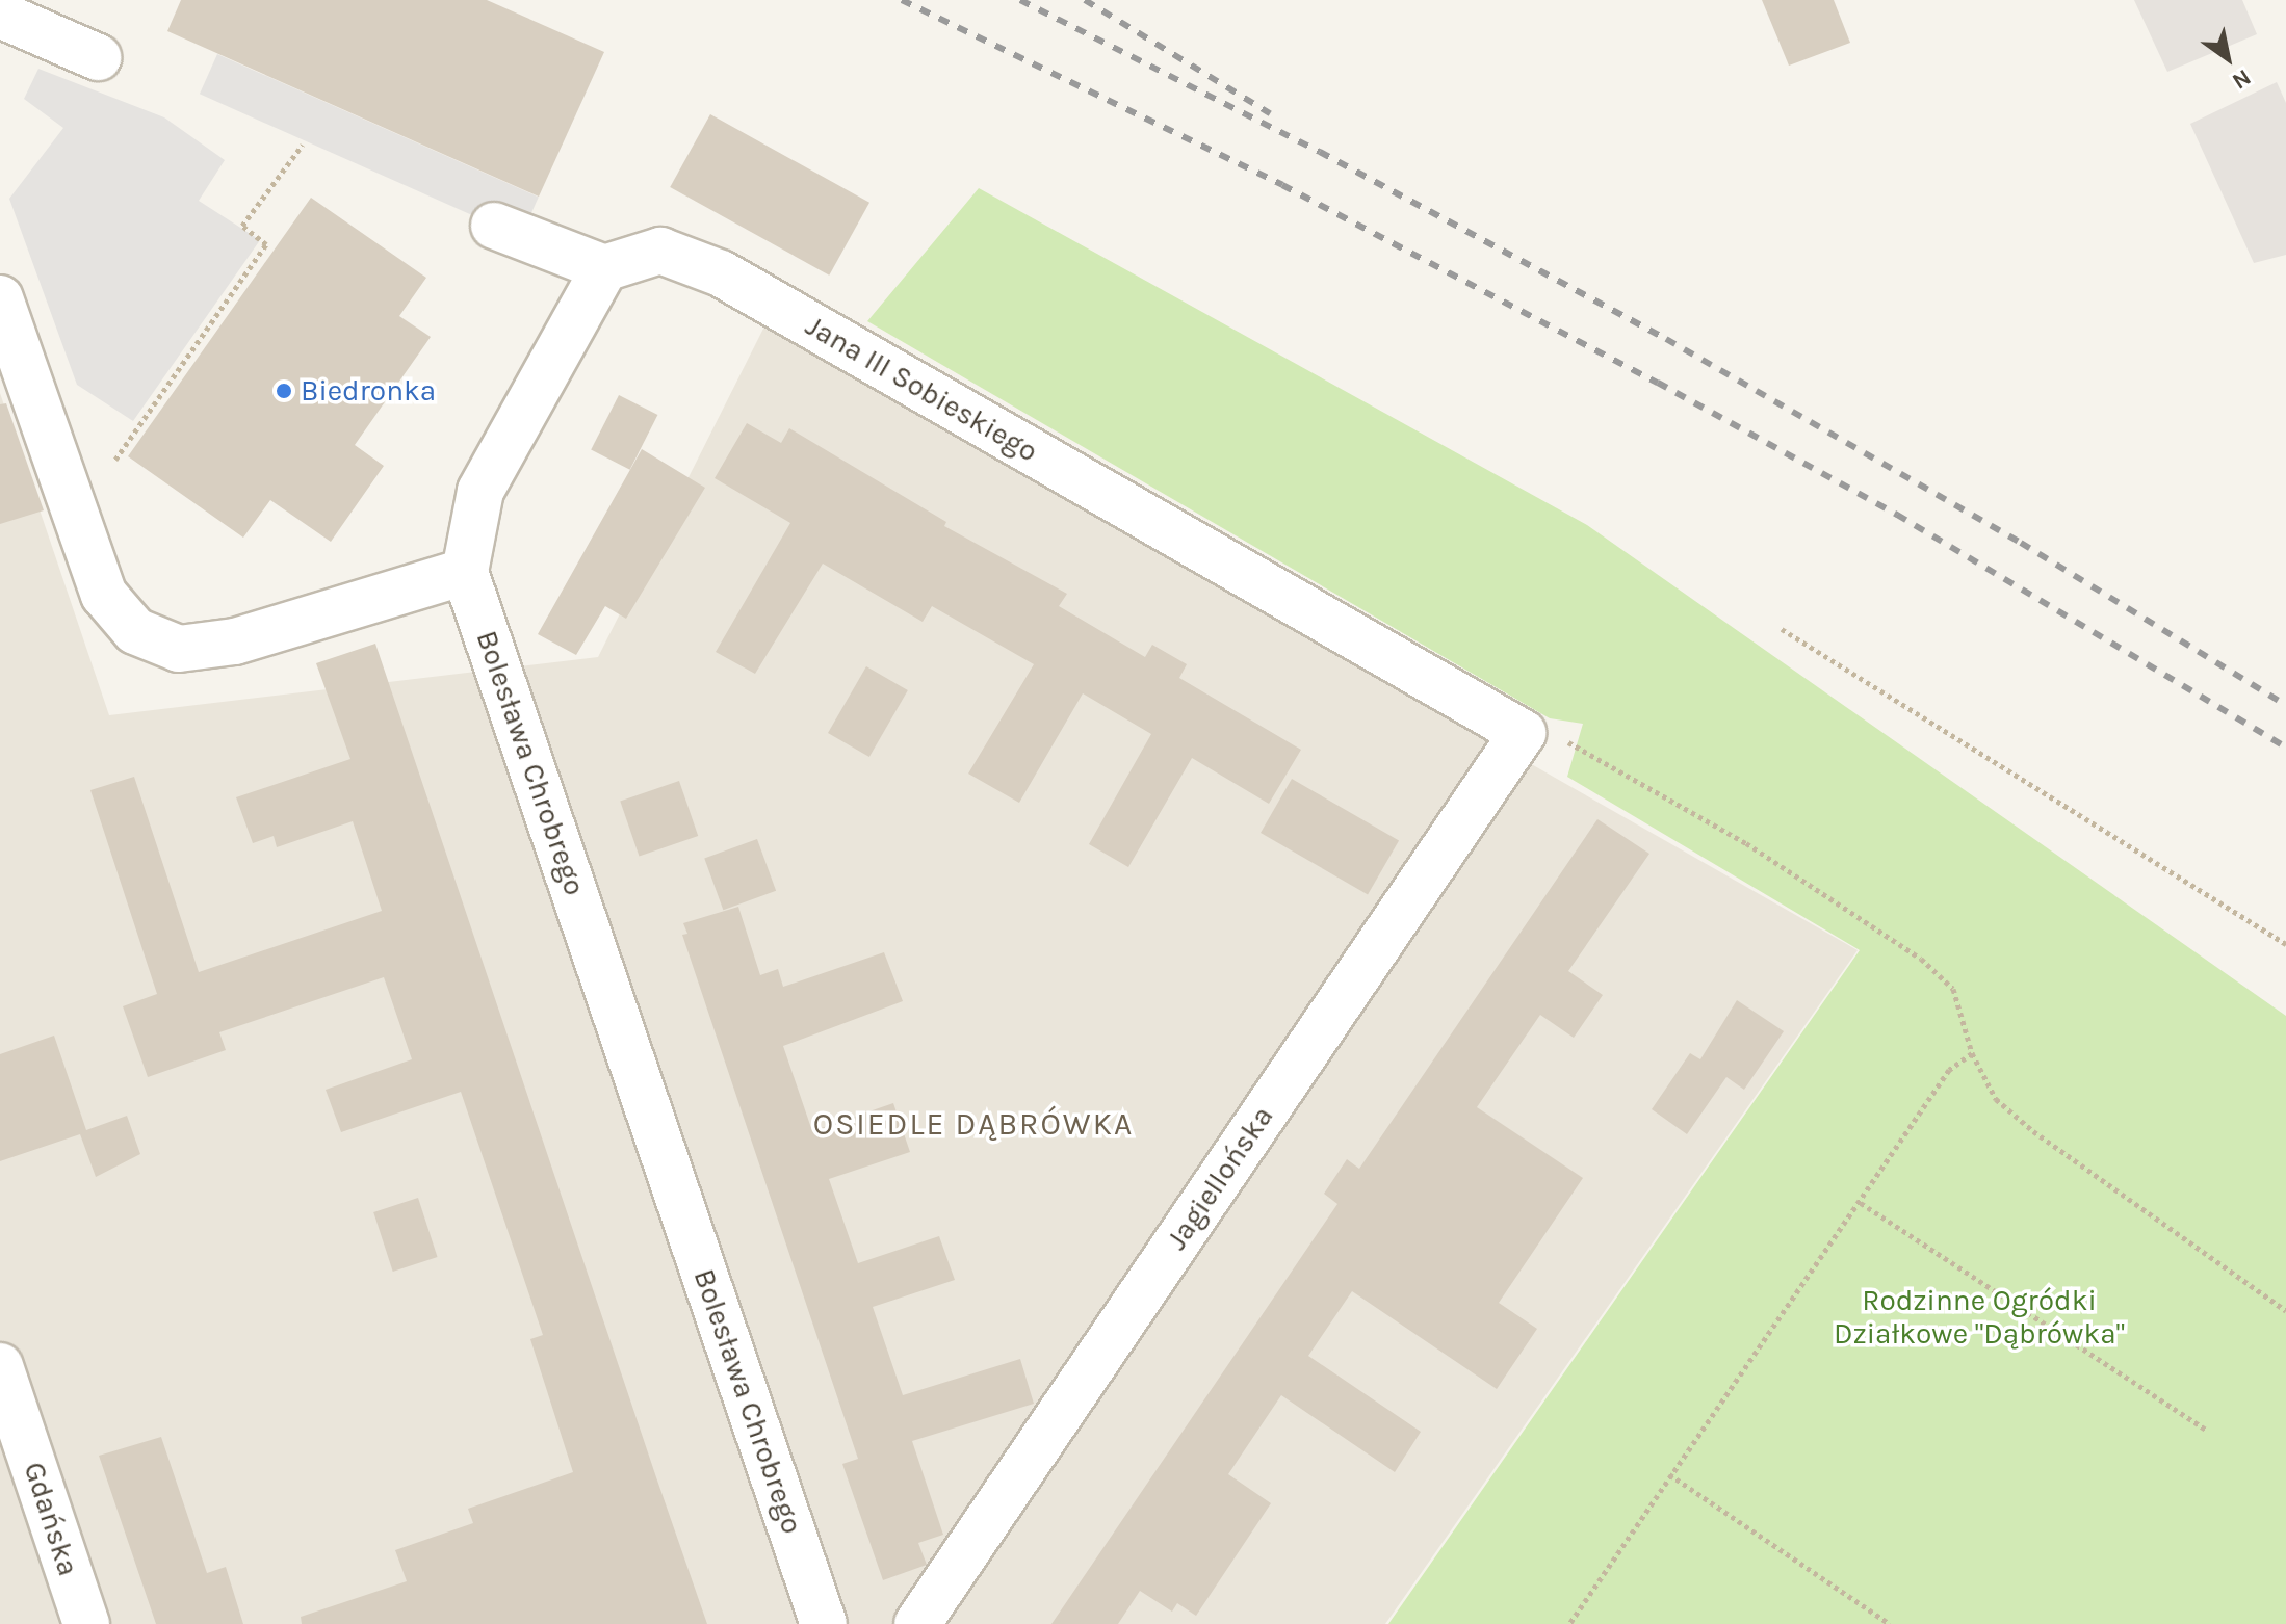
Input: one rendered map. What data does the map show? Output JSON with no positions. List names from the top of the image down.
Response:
{
  "streets": {
    "street": [
      "Jana III Sobieskiego",
      "Bolesława Chrobrego",
      "Jagiellońska",
      "Gdańska"
    ]
  },
  "crossings": [
    ["Jana III Sobieskiego", "Jagiellońska"]
  ],
  "districts": ["OSIEDLE DĄBRÓWKA"],
  "parks": ["Rodzinne Ogródki Działkowe \"Dąbrówka\""],
  "places": ["Biedronka"],
  "north": "bottom right"
}
